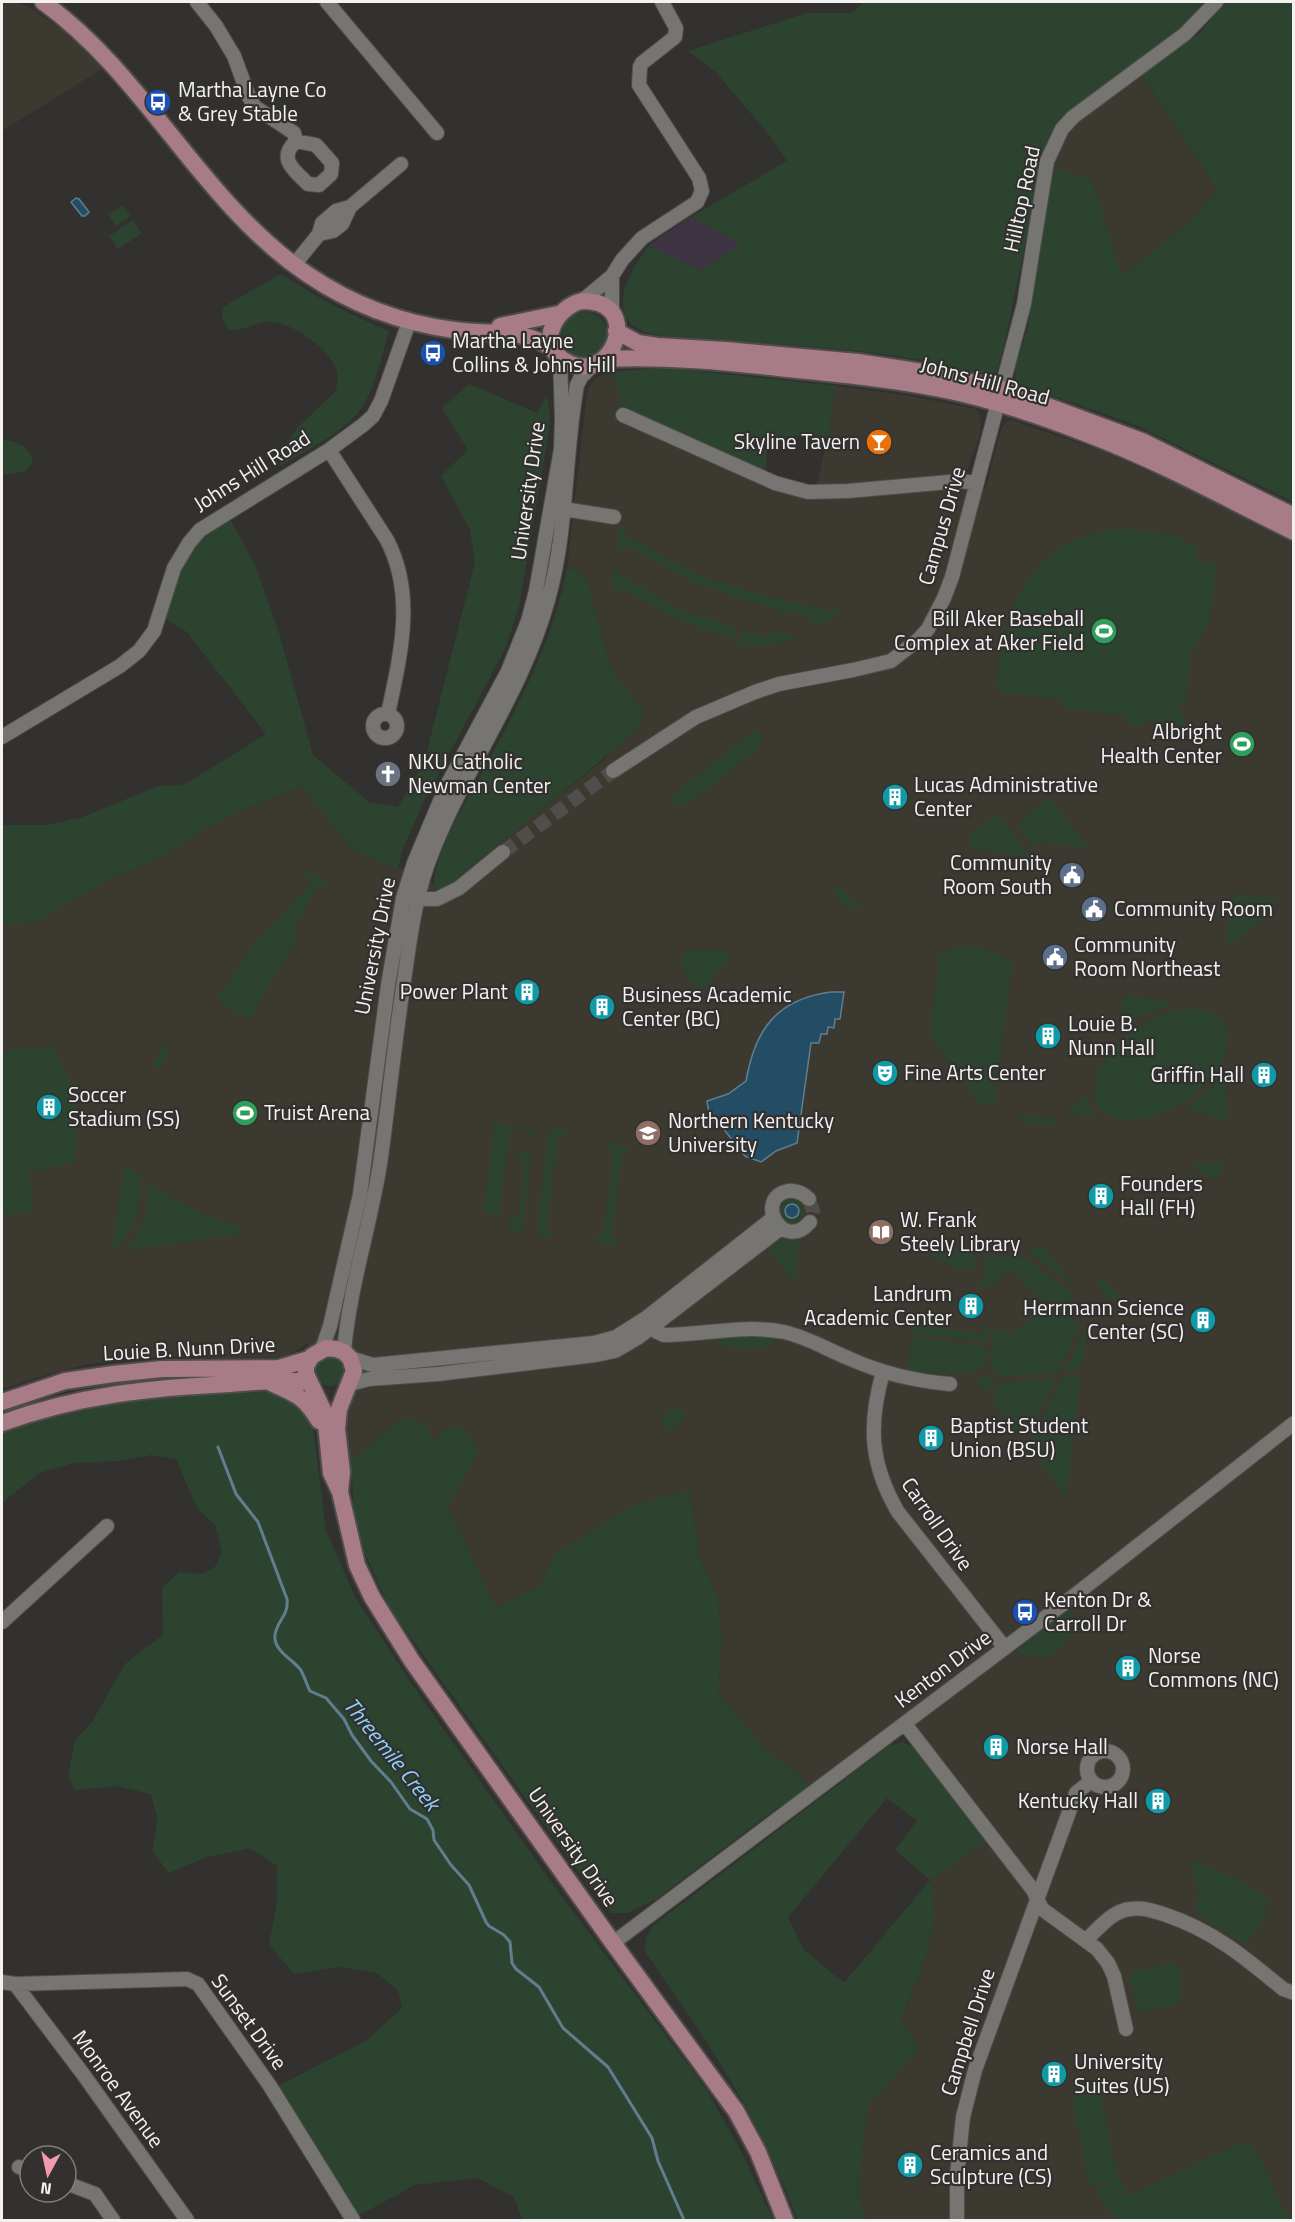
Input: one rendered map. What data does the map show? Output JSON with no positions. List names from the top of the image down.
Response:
{
  "streets": {
    "main road": ["Johns Hill Road", "University Drive", "Louie B. Nunn Drive"],
    "street": [
      "Hilltop Road",
      "Campus Drive",
      "Carroll Drive",
      "Kenton Drive",
      "Sunset Drive",
      "Campbell Drive",
      "Monroe Avenue"
    ]
  },
  "crossings": [
    ["Hilltop Road", "Johns Hill Road"],
    ["Hilltop Road", "Campus Drive"],
    ["Johns Hill Road", "University Drive"],
    ["Johns Hill Road", "Campus Drive"],
    ["University Drive", "Louie B. Nunn Drive"],
    ["University Drive", "Kenton Drive"],
    ["Carroll Drive", "Kenton Drive"],
    ["Sunset Drive", "Monroe Avenue"]
  ],
  "water": ["Threemile Creek"],
  "places": {
    "bus stop": ["Martha Layne Co & Grey Stable", "Martha Layne Collins & Johns Hill", "Kenton Dr & Carroll Dr"],
    "bar": ["Skyline Tavern"],
    "sports": ["Bill Aker Baseball Complex at Aker Field", "Albright Health Center", "Truist Arena"],
    "church": ["NKU Catholic Newman Center"],
    "building": [
      "Lucas Administrative Center",
      "Power Plant",
      "Business Academic Center (BC)",
      "Louie B. Nunn Hall",
      "Griffin Hall",
      "Soccer Stadium (SS)",
      "Founders Hall (FH)",
      "Landrum Academic Center",
      "Herrmann Science Center (SC)",
      "Baptist Student Union (BSU)",
      "Norse Commons (NC)",
      "Norse Hall",
      "Kentucky Hall",
      "University Suites (US)",
      "Ceramics and Sculpture (CS)"
    ],
    "public building": ["Community Room South", "Community Room", "Community Room Northeast"],
    "theatre": ["Fine Arts Center"],
    "school or university": ["Northern Kentucky University"],
    "library": ["W. Frank Steely Library"]
  },
  "north": "bottom"
}
